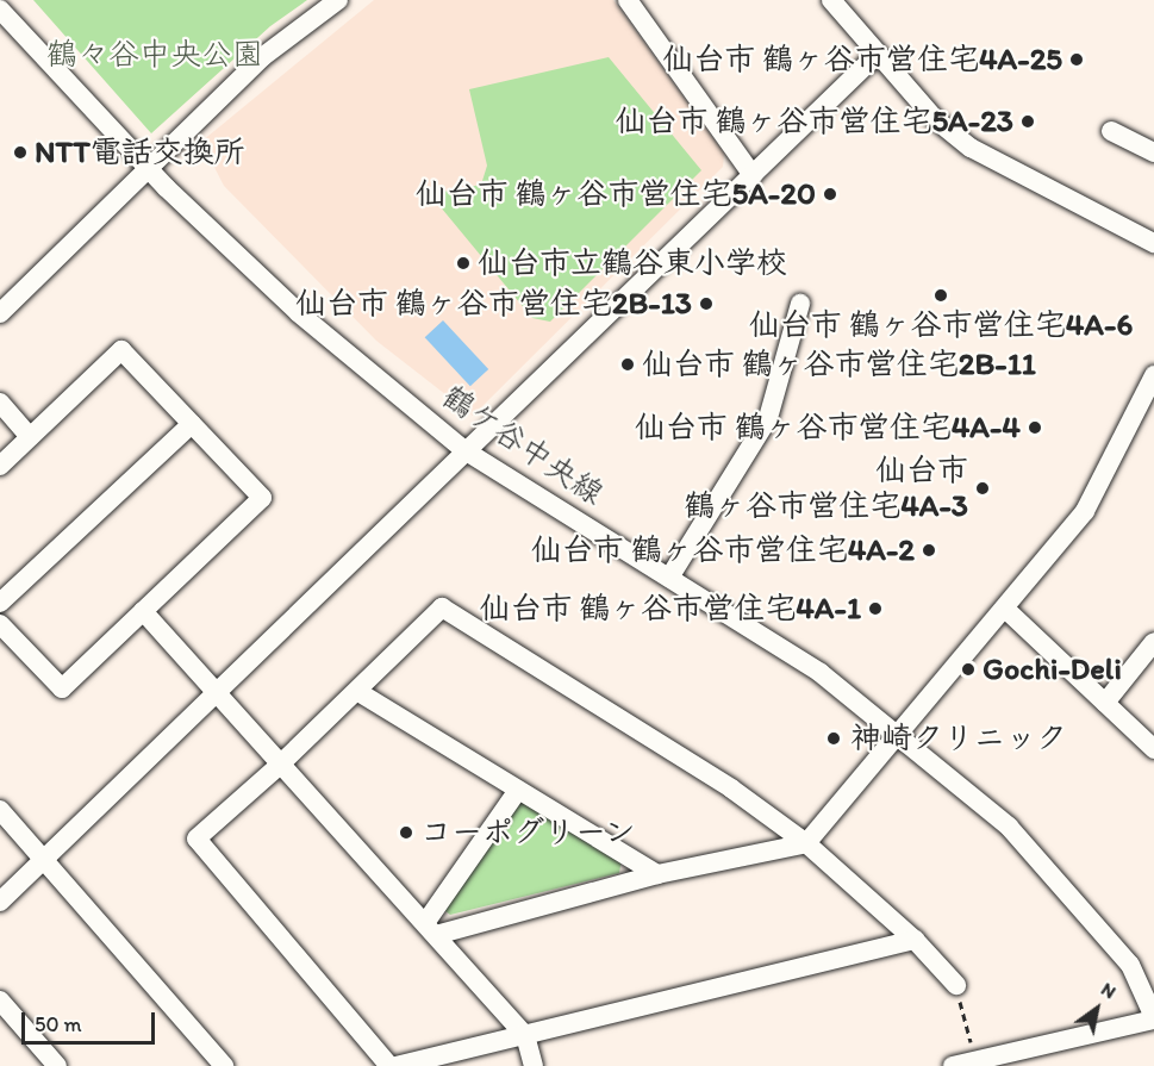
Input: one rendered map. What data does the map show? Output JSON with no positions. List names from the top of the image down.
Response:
{
  "streets": {
    "street": ["鶴ケ谷中央線"]
  },
  "parks": ["鶴々谷中央公園"],
  "places": [
    "仙台市 鶴ヶ谷市営住宅4A-25",
    "仙台市 鶴ヶ谷市営住宅5A-23",
    "NTT電話交換所",
    "仙台市 鶴ヶ谷市営住宅5A-20",
    "仙台市立鶴谷東小学校",
    "仙台市 鶴ヶ谷市営住宅4A-6",
    "仙台市 鶴ヶ谷市営住宅2B-13",
    "仙台市 鶴ヶ谷市営住宅2B-11",
    "仙台市 鶴ヶ谷市営住宅4A-4",
    "仙台市 鶴ヶ谷市営住宅4A-3",
    "仙台市 鶴ヶ谷市営住宅4A-2",
    "仙台市 鶴ヶ谷市営住宅4A-1",
    "Gochi-Deli",
    "神崎クリニック",
    "コーポグリーン"
  ],
  "scale_bar": "50 m",
  "north": "top right"
}
